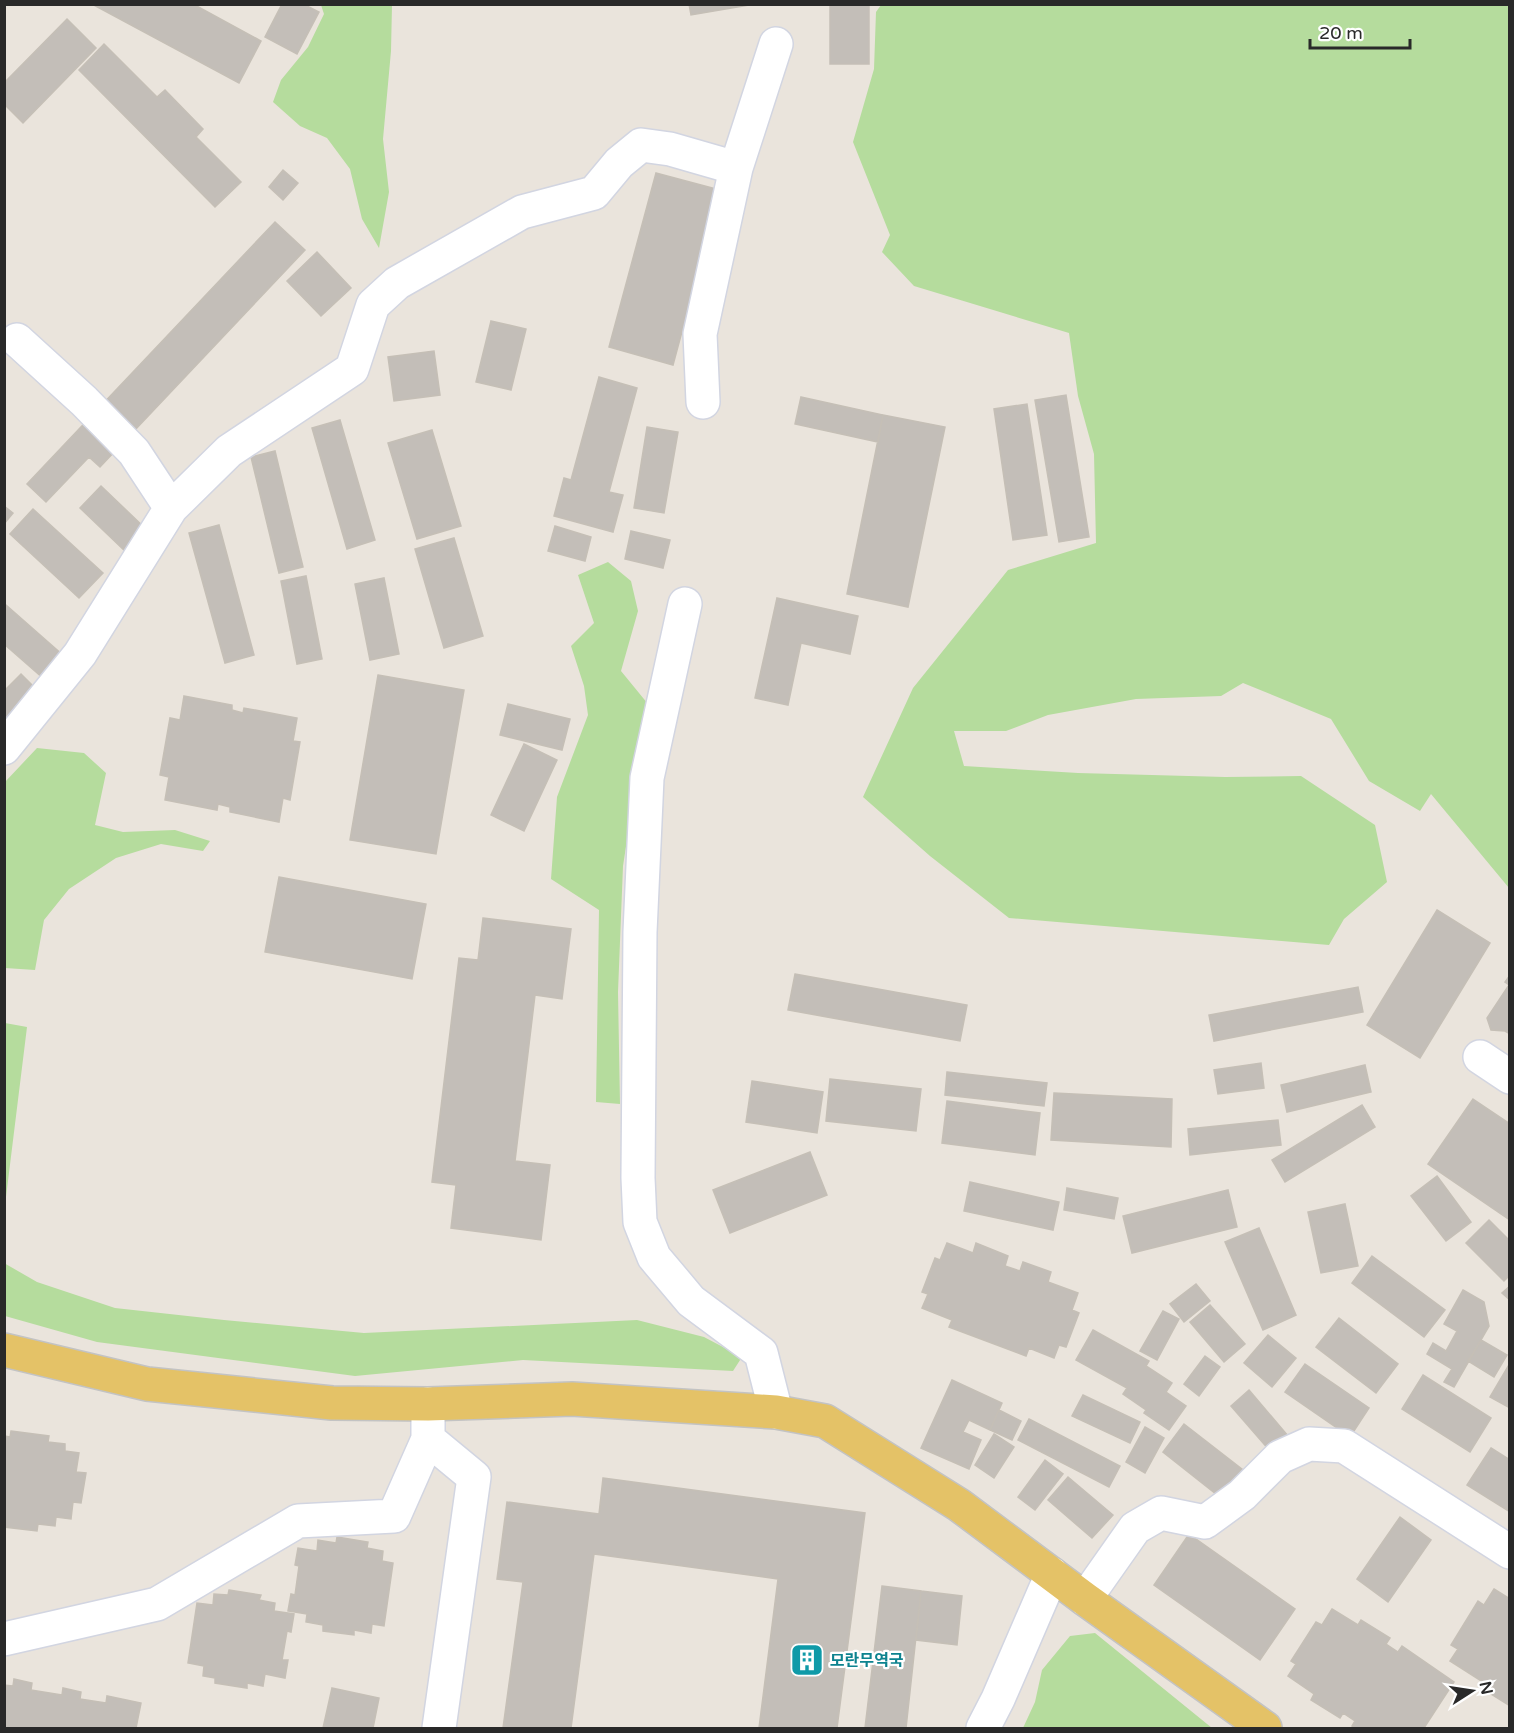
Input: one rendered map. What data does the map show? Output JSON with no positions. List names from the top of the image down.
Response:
{
  "places": {
    "building": ["모란무역국"]
  },
  "scale_bar": "20 m",
  "north": "right"
}
